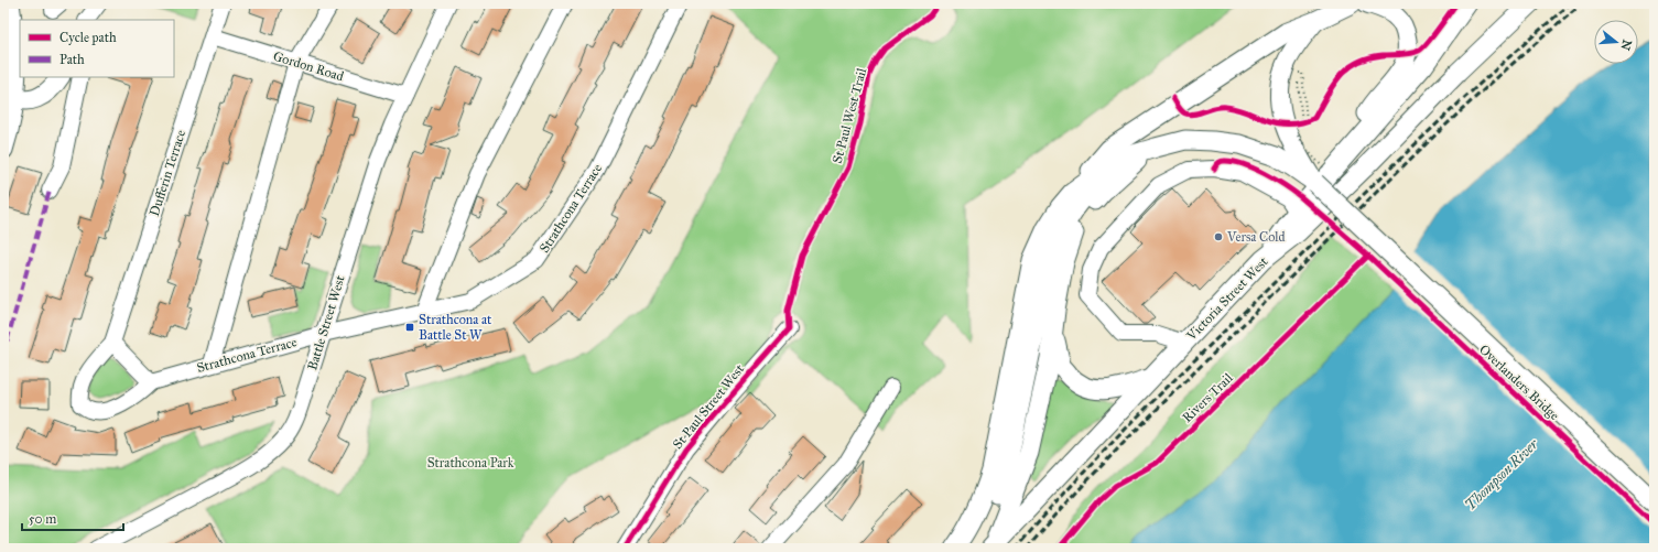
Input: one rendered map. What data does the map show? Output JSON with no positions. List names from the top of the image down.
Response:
{
  "streets": {
    "main road": ["Victoria Street West", "Overlanders Bridge"],
    "street": [
      "Gordon Road",
      "Dufferin Terrace",
      "Strathcona Terrace",
      "Battle Street West",
      "St Paul Street West"
    ],
    "cycle path": ["St Paul West Trail", "Rivers Trail"]
  },
  "crossings": [
    ["Gordon Road", "Dufferin Terrace"],
    ["Gordon Road", "Battle Street West"],
    ["Dufferin Terrace", "Strathcona Terrace"],
    ["Strathcona Terrace", "Battle Street West"]
  ],
  "water": ["Thompson River"],
  "parks": ["Strathcona Park"],
  "places": {
    "other": ["Versa Cold"],
    "transit": ["Strathcona at Battle St W"]
  },
  "legend": ["Cycle path", "Path"],
  "scale_bar": "50 m",
  "north": "right"
}
